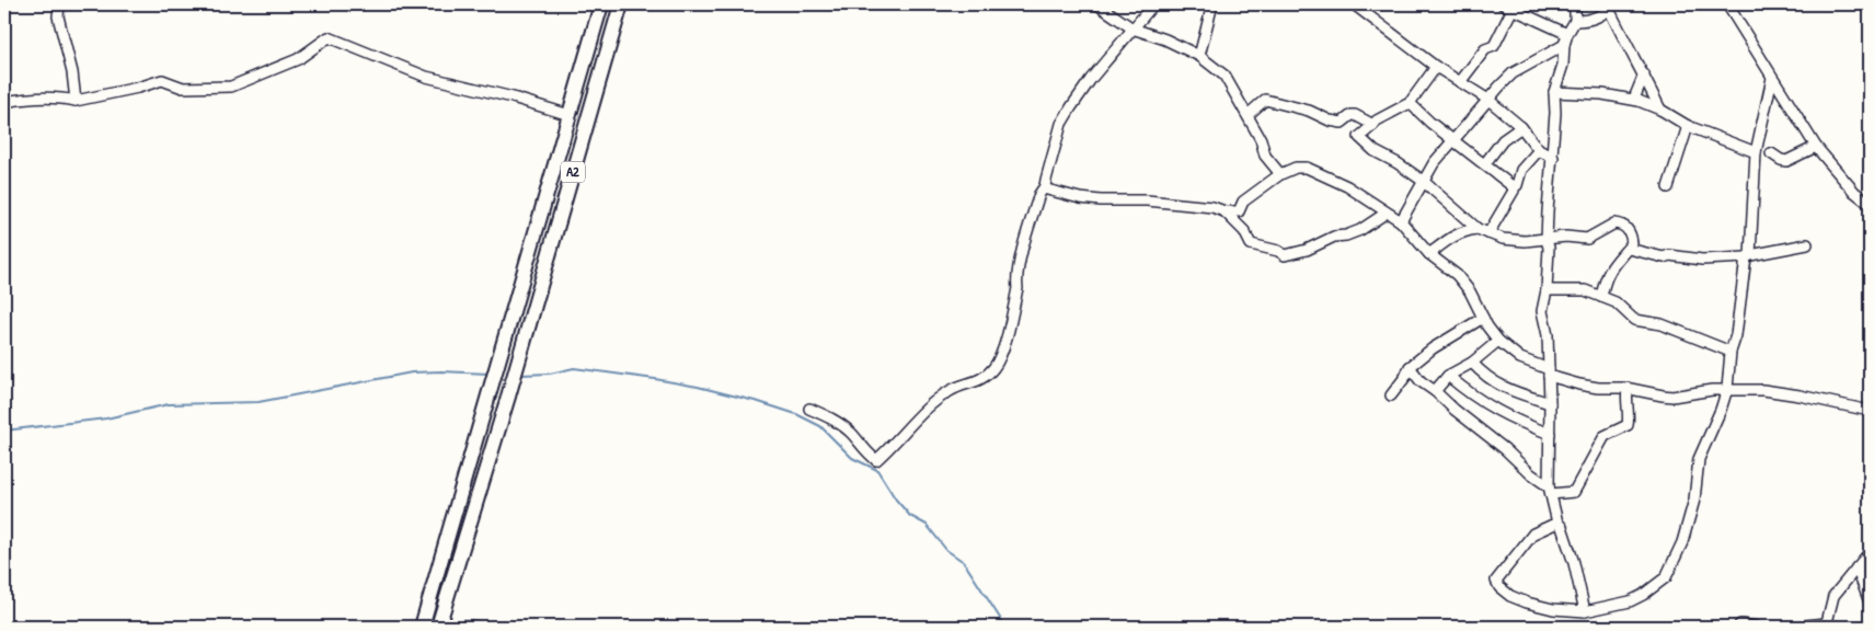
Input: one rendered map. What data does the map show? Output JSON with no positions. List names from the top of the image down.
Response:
{
  "streets": {
    "highway": ["A2"]
  }
}
